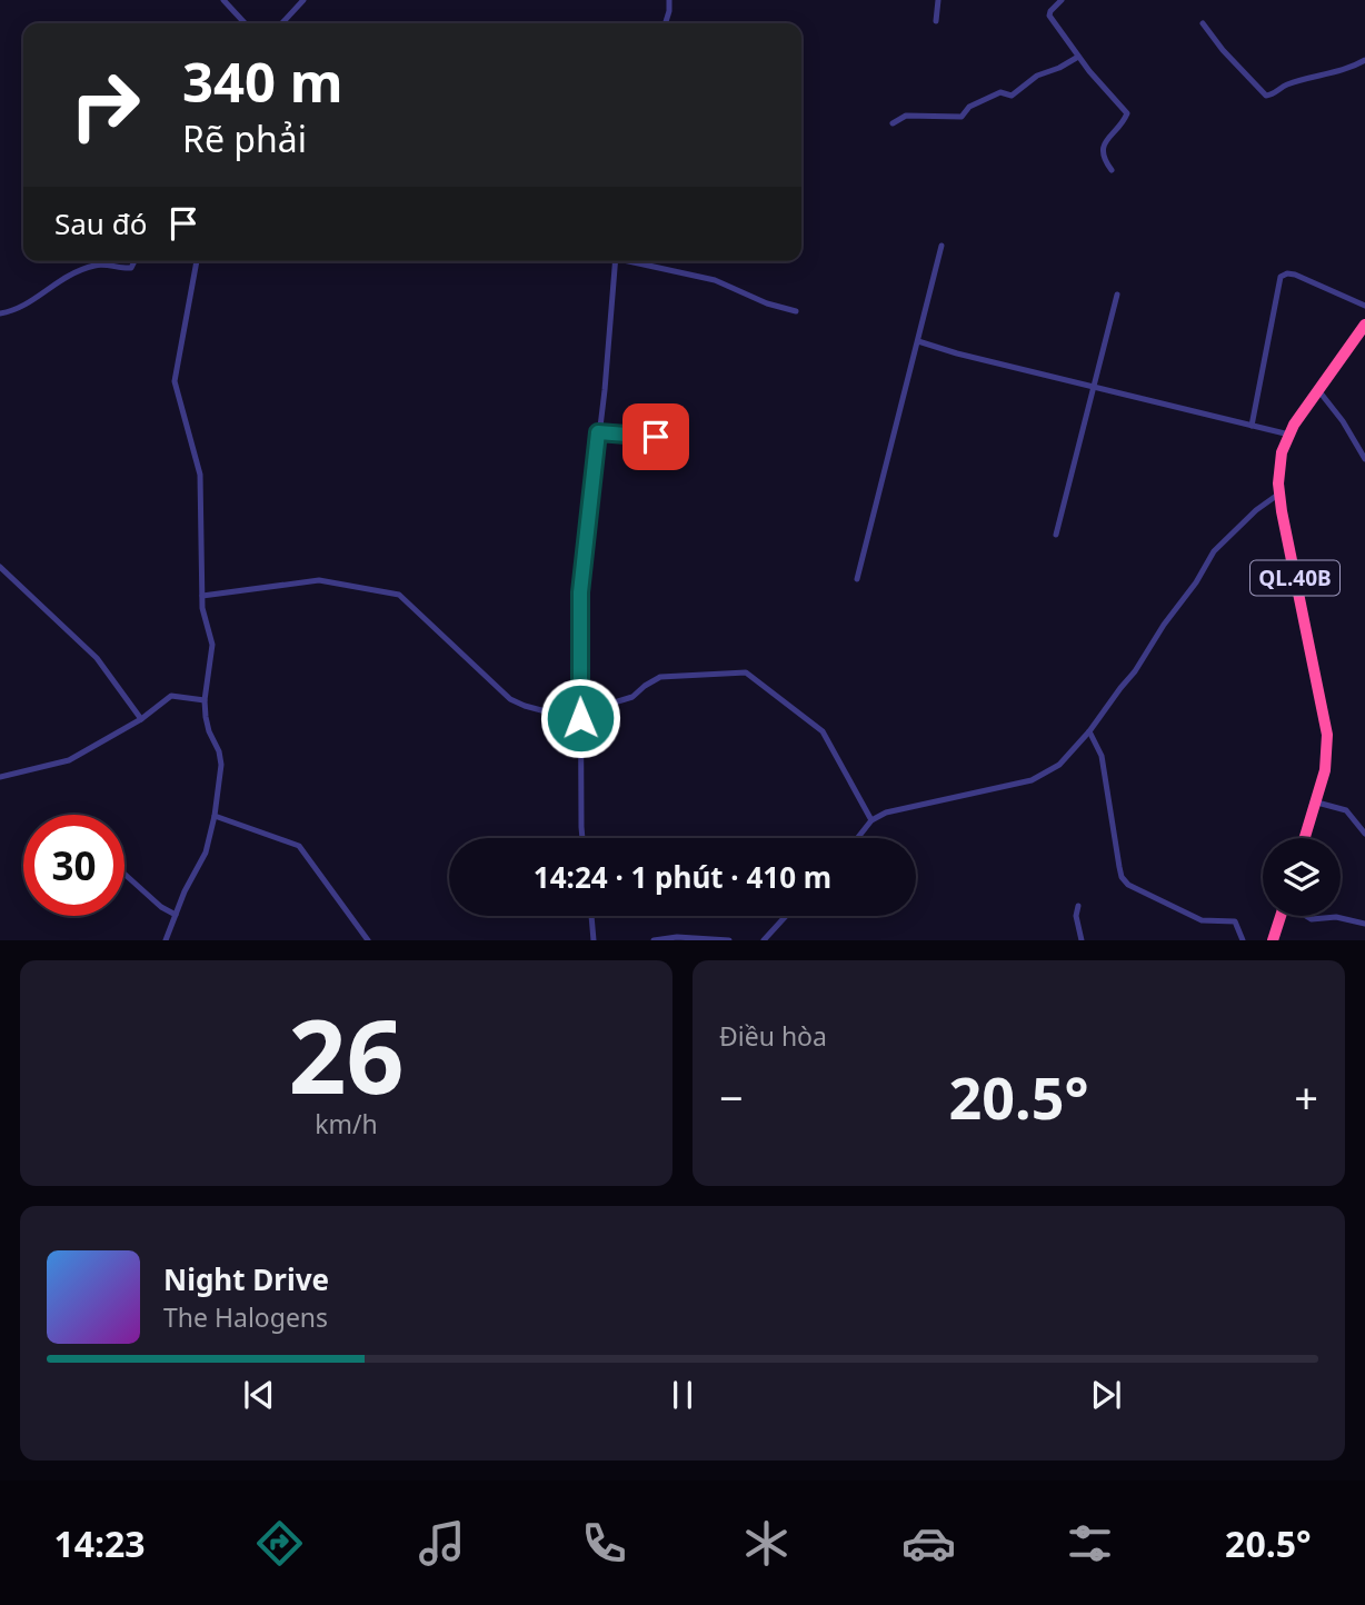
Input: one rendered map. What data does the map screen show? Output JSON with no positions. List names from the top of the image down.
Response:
{
  "streets": {
    "highway": ["QL.40B"]
  },
  "page": {
    "turn": ["340 m", "Rẽ phải"],
    "then": "Sau đó",
    "limit": "30",
    "trip": "14:24 · 1 phút · 410 m",
    "tile": [
      ["26", "km/h"],
      "Điều hòa"
    ],
    "heat": ["−", "20.5°", "+"],
    "song": ["Night Drive", "The Halogens"],
    "tabs": ["14:23", "20.5°"]
  }
}
